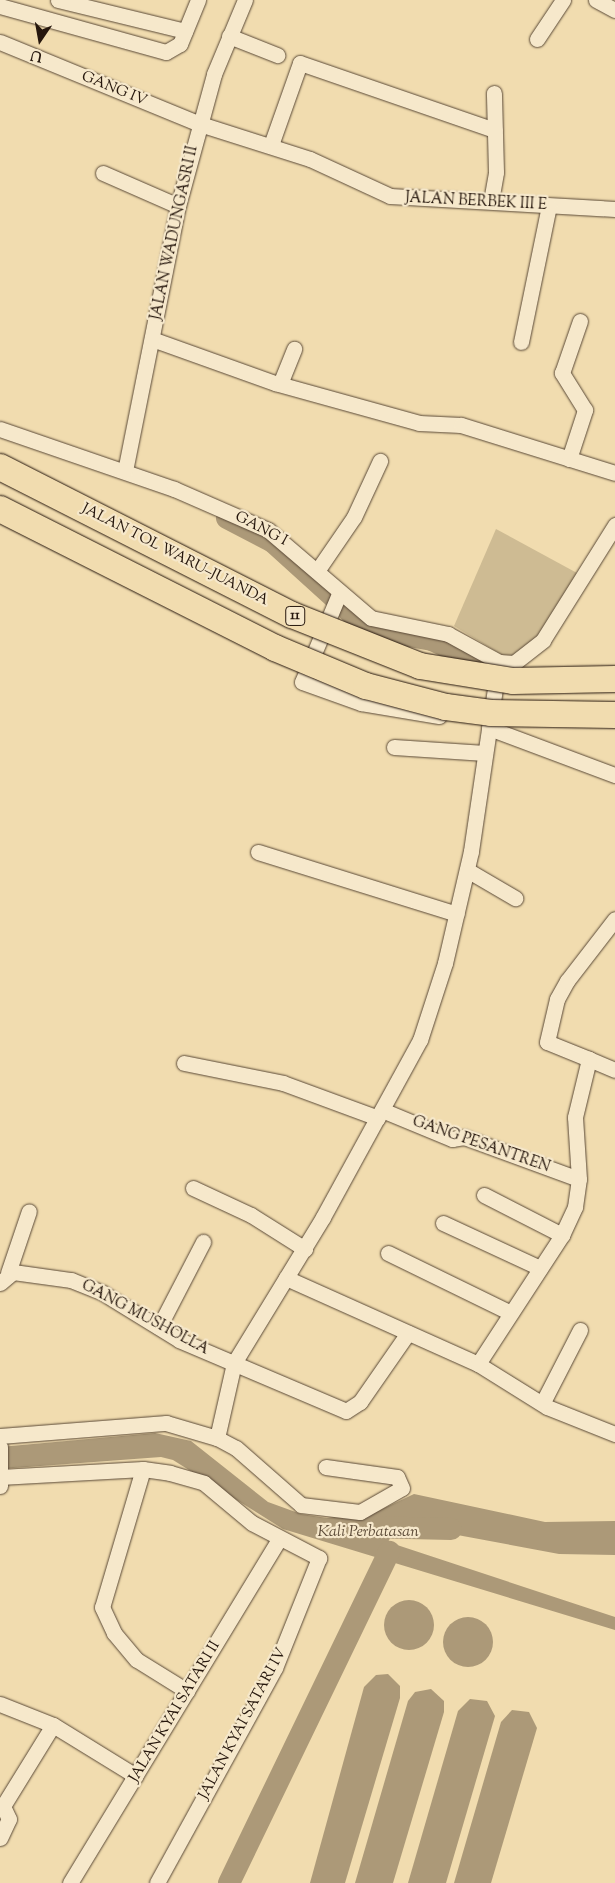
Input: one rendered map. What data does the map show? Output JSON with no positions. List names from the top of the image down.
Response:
{
  "streets": {
    "highway": ["JALAN TOL WARU–JUANDA", "11"],
    "street": [
      "GANG IV",
      "JALAN BERBEK III E",
      "JALAN WADUNGASRI II",
      "GANG I",
      "GANG PESANTREN",
      "GANG MUSHOLLA",
      "JALAN KYAI SATARI II",
      "JALAN KYAI SATARI IV"
    ]
  },
  "crossings": [
    ["GANG IV", "JALAN BERBEK III E"],
    ["GANG IV", "JALAN WADUNGASRI II"],
    ["JALAN BERBEK III E", "JALAN WADUNGASRI II"],
    ["JALAN WADUNGASRI II", "GANG I"],
    ["JALAN KYAI SATARI II", "JALAN KYAI SATARI IV"]
  ],
  "water": ["Kali Perbatasan"],
  "north": "bottom"
}
